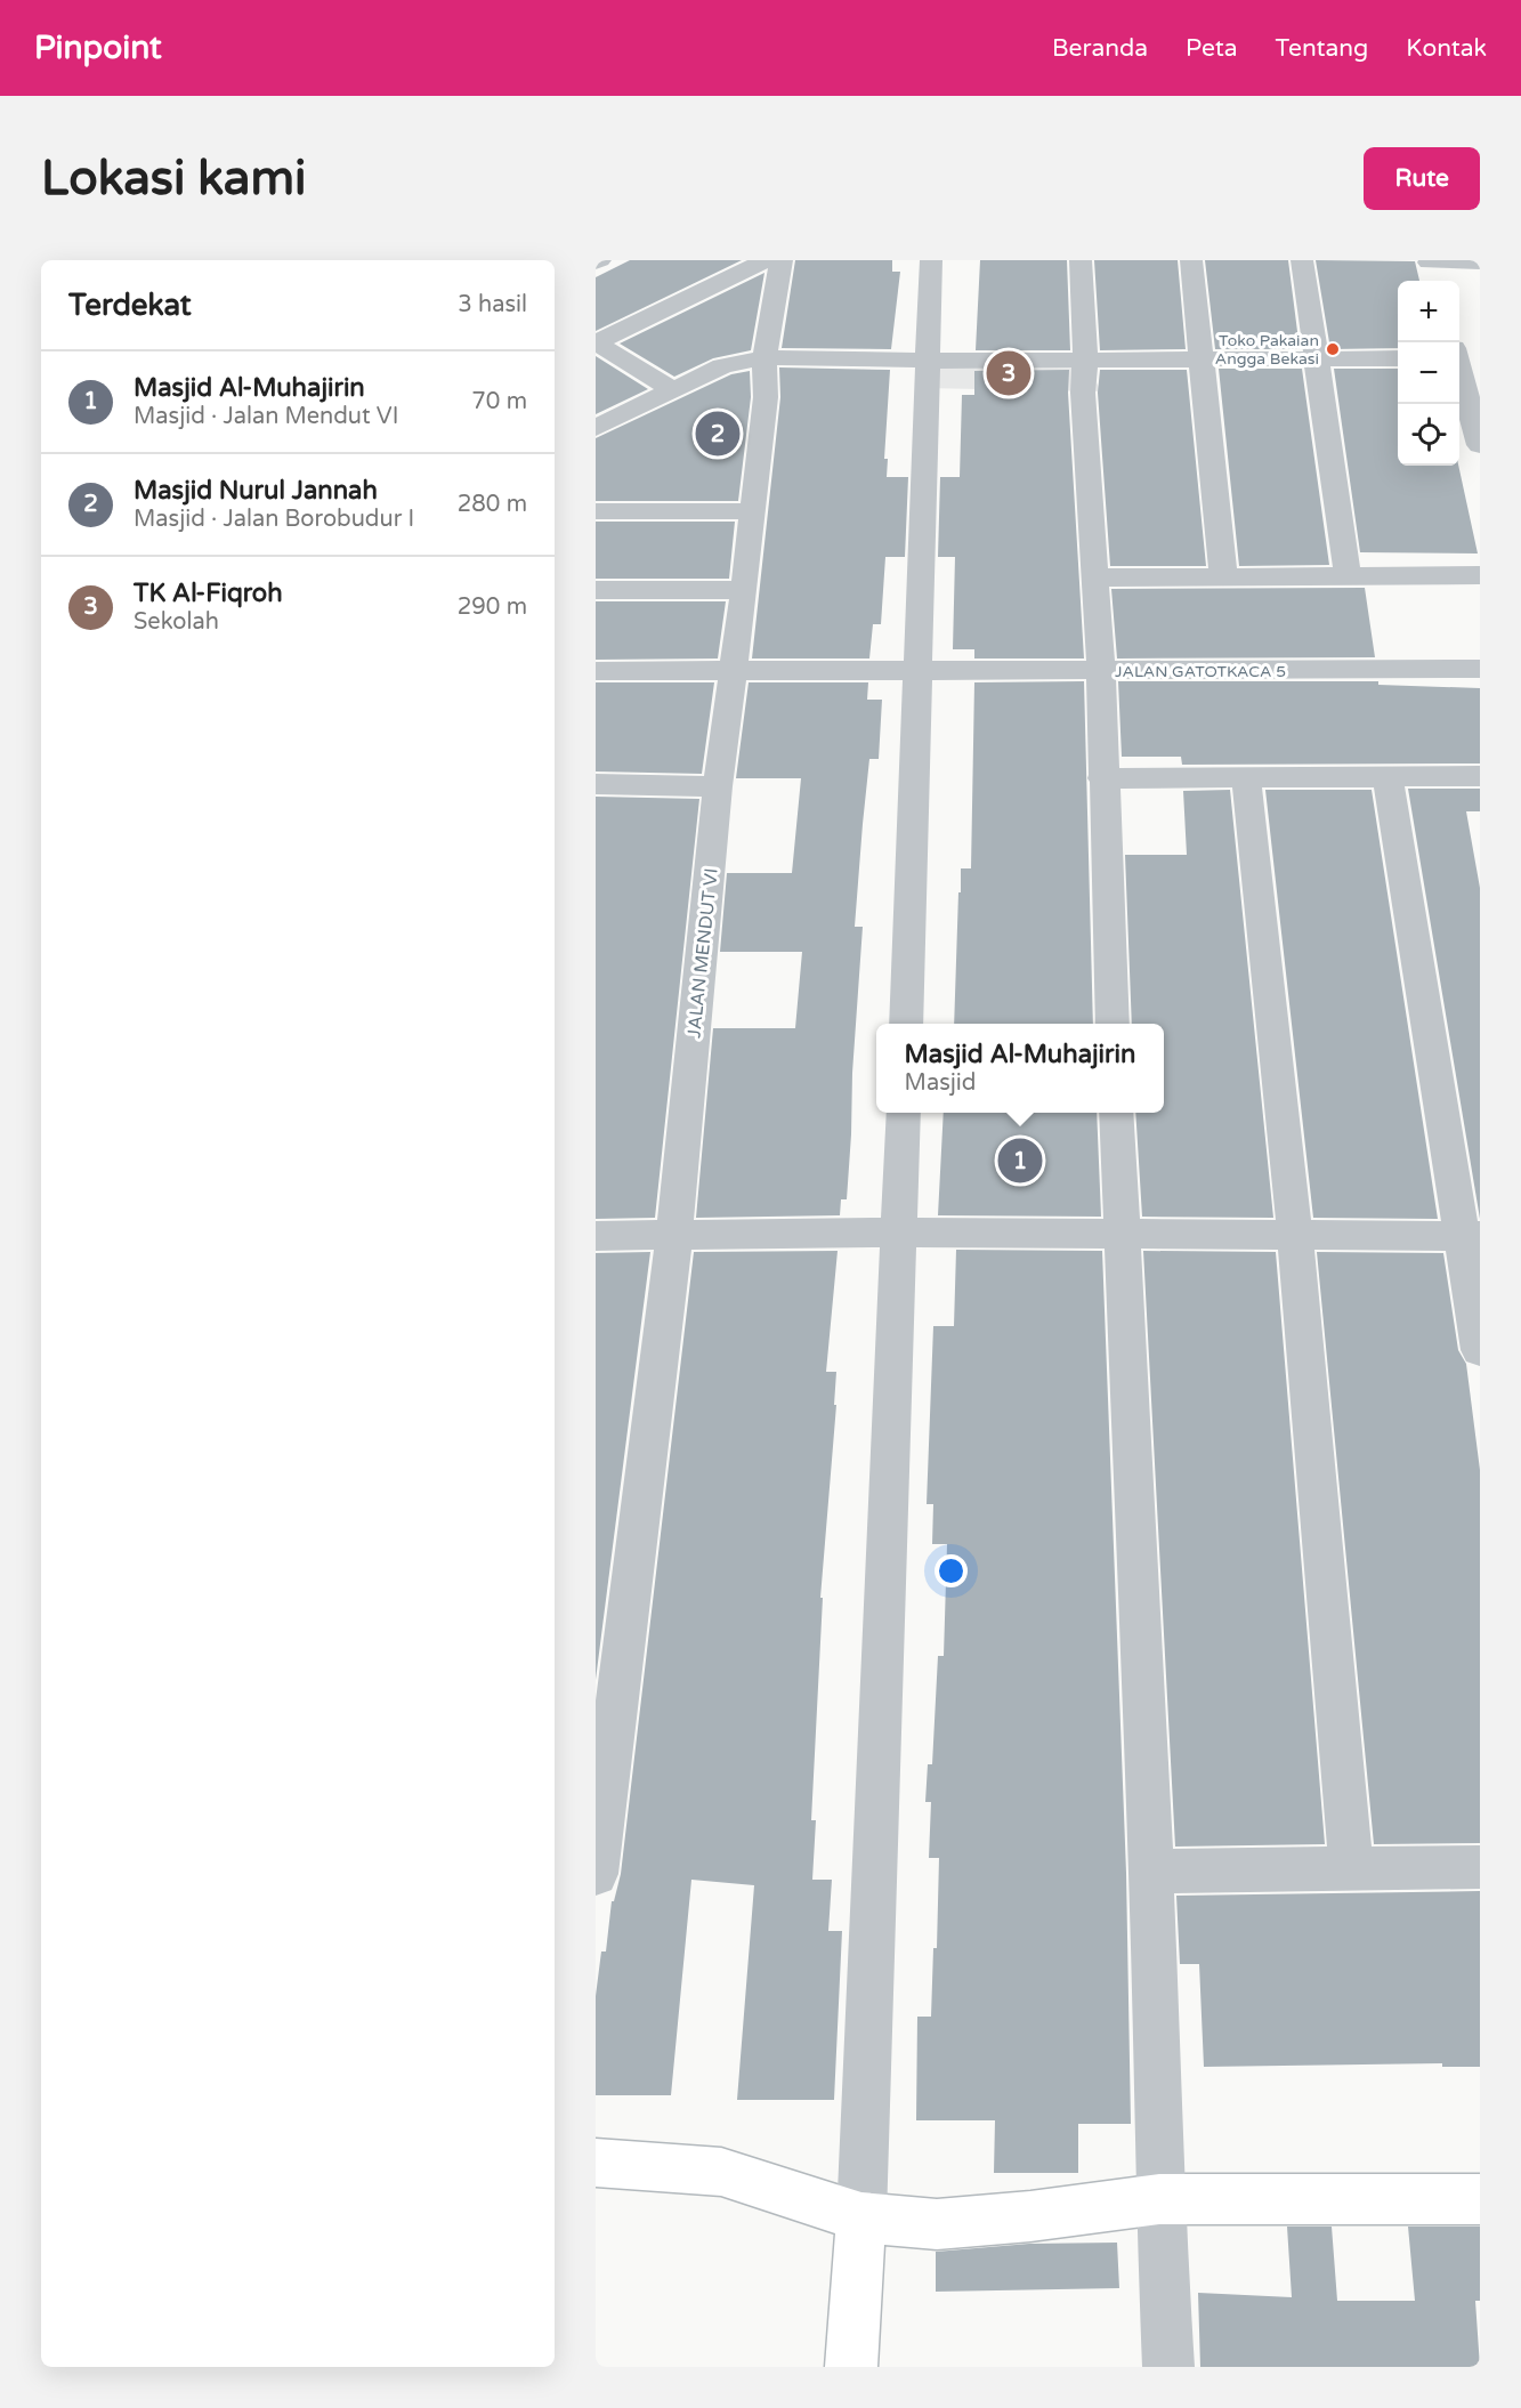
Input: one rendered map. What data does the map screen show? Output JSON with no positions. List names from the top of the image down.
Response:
{
  "streets": {
    "street": ["JALAN GATOTKACA 5", "JALAN MENDUT VI"]
  },
  "crossings": [
    ["JALAN GATOTKACA 5", "JALAN MENDUT VI"]
  ],
  "places": ["Toko Pakaian Angga Bekasi"],
  "page": {
    "header": "Pinpoint",
    "nav": [
      "Beranda",
      "Peta",
      "Tentang",
      "Kontak"
    ],
    "buttons": "Rute",
    "title": "Lokasi kami",
    "heading": ["Terdekat", "3 hasil"],
    "map_buttons": ["+", "−"],
    "pins": ["3", "2", "1"],
    "list": [
      {
        "mark": "1",
        "name": "Masjid Al-Muhajirin",
        "note": "Masjid · Jalan Mendut VI",
        "value": "70 m"
      },
      {
        "mark": "2",
        "name": "Masjid Nurul Jannah",
        "note": "Masjid · Jalan Borobudur I",
        "value": "280 m"
      },
      {
        "mark": "3",
        "name": "TK Al-Fiqroh",
        "note": "Sekolah",
        "value": "290 m"
      }
    ],
    "popup": ["Masjid Al-Muhajirin", "Masjid"]
  }
}
